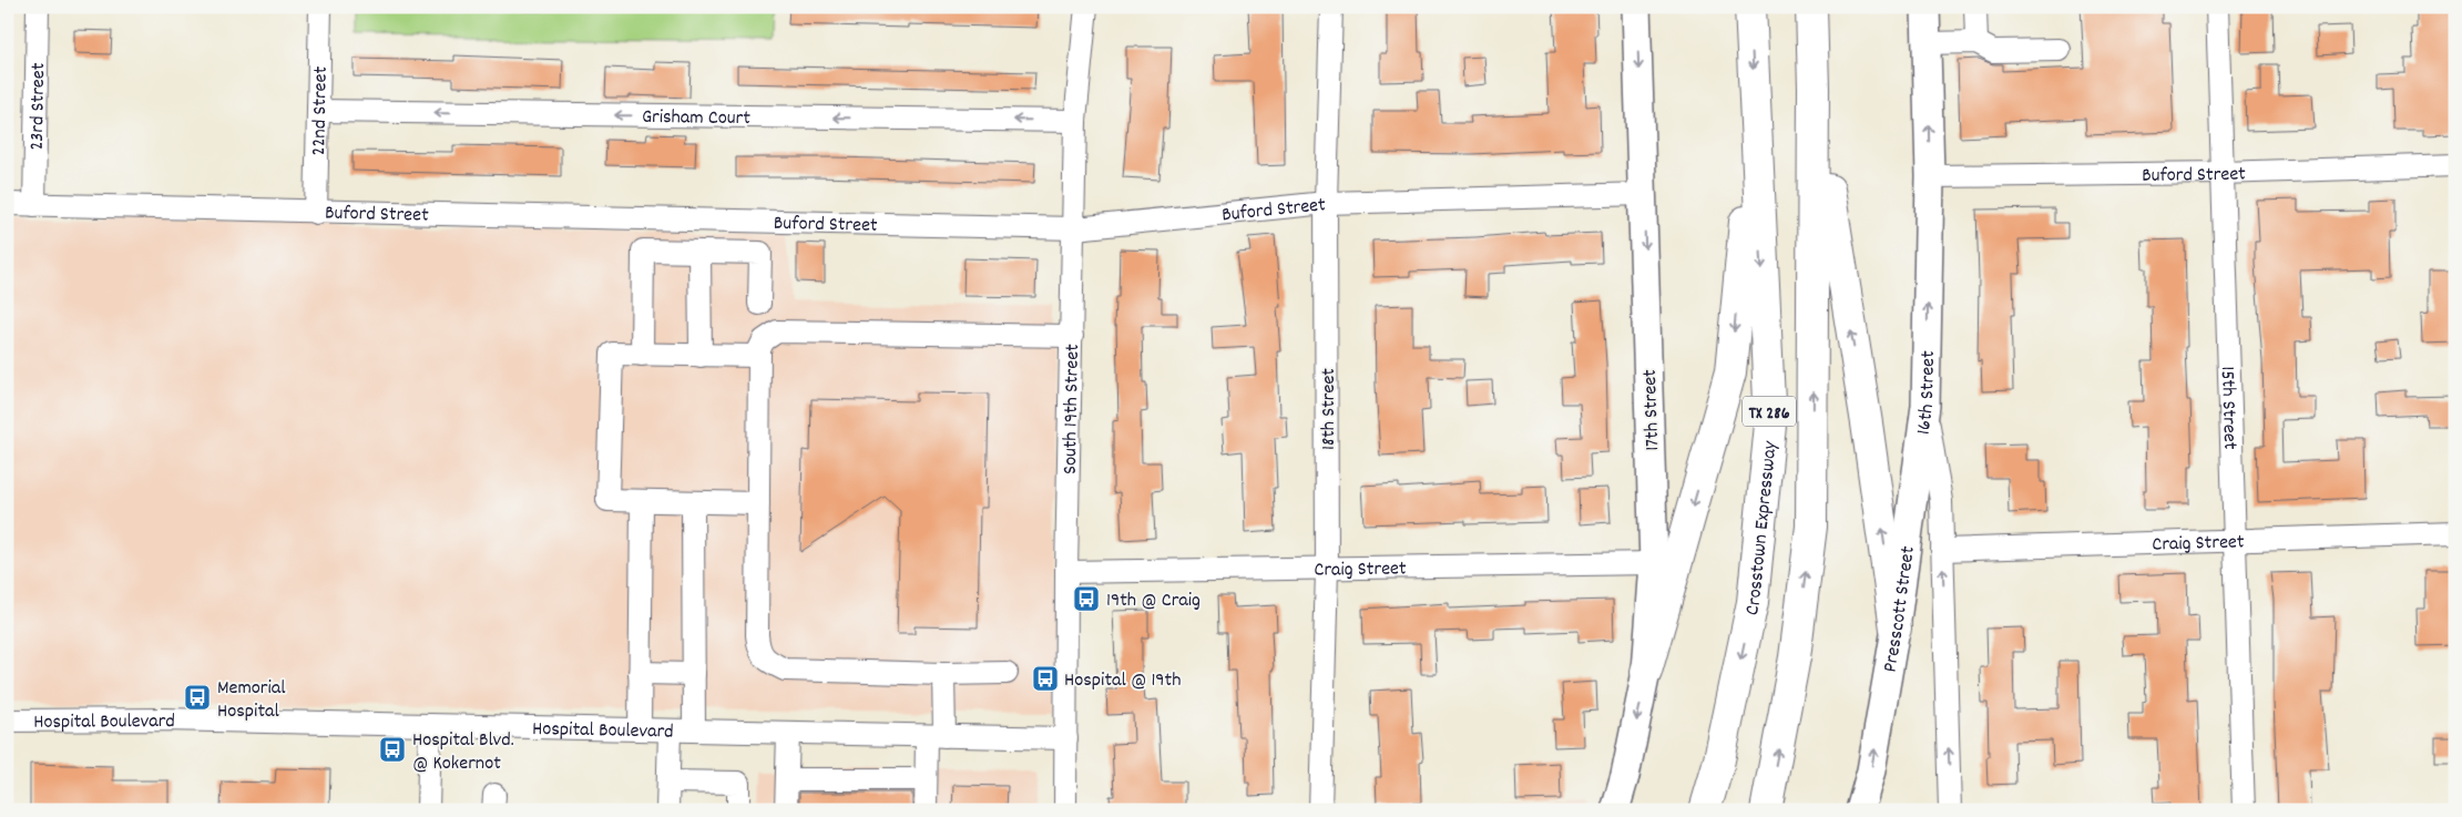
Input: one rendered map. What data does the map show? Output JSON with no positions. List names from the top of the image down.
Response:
{
  "streets": {
    "highway": ["TX 286", "Crosstown Expressway"],
    "main road": ["16th Street", "17th Street", "Presscott Street"],
    "street": [
      "23rd Street",
      "22nd Street",
      "Grisham Court",
      "Buford Street",
      "South 19th Street",
      "15th Street",
      "18th Street",
      "Craig Street",
      "Hospital Boulevard"
    ]
  },
  "crossings": [
    ["23rd Street", "Buford Street"],
    ["22nd Street", "Grisham Court"],
    ["22nd Street", "Buford Street"],
    ["Grisham Court", "South 19th Street"],
    ["Buford Street", "16th Street"],
    ["Buford Street", "South 19th Street"],
    ["Buford Street", "15th Street"],
    ["Buford Street", "18th Street"],
    ["Buford Street", "17th Street"],
    ["16th Street", "Craig Street"],
    ["16th Street", "Presscott Street"],
    ["South 19th Street", "Craig Street"],
    ["South 19th Street", "Hospital Boulevard"],
    ["15th Street", "Craig Street"],
    ["18th Street", "Craig Street"],
    ["17th Street", "Craig Street"]
  ],
  "one_way": [
    "Grisham Court",
    "16th Street",
    "17th Street",
    "Presscott Street"
  ],
  "places": {
    "bus stop": [
      "19th @ Craig",
      "Hospital @ 19th",
      "Memorial Hospital",
      "Hospital Blvd. @ Kokernot"
    ]
  }
}
